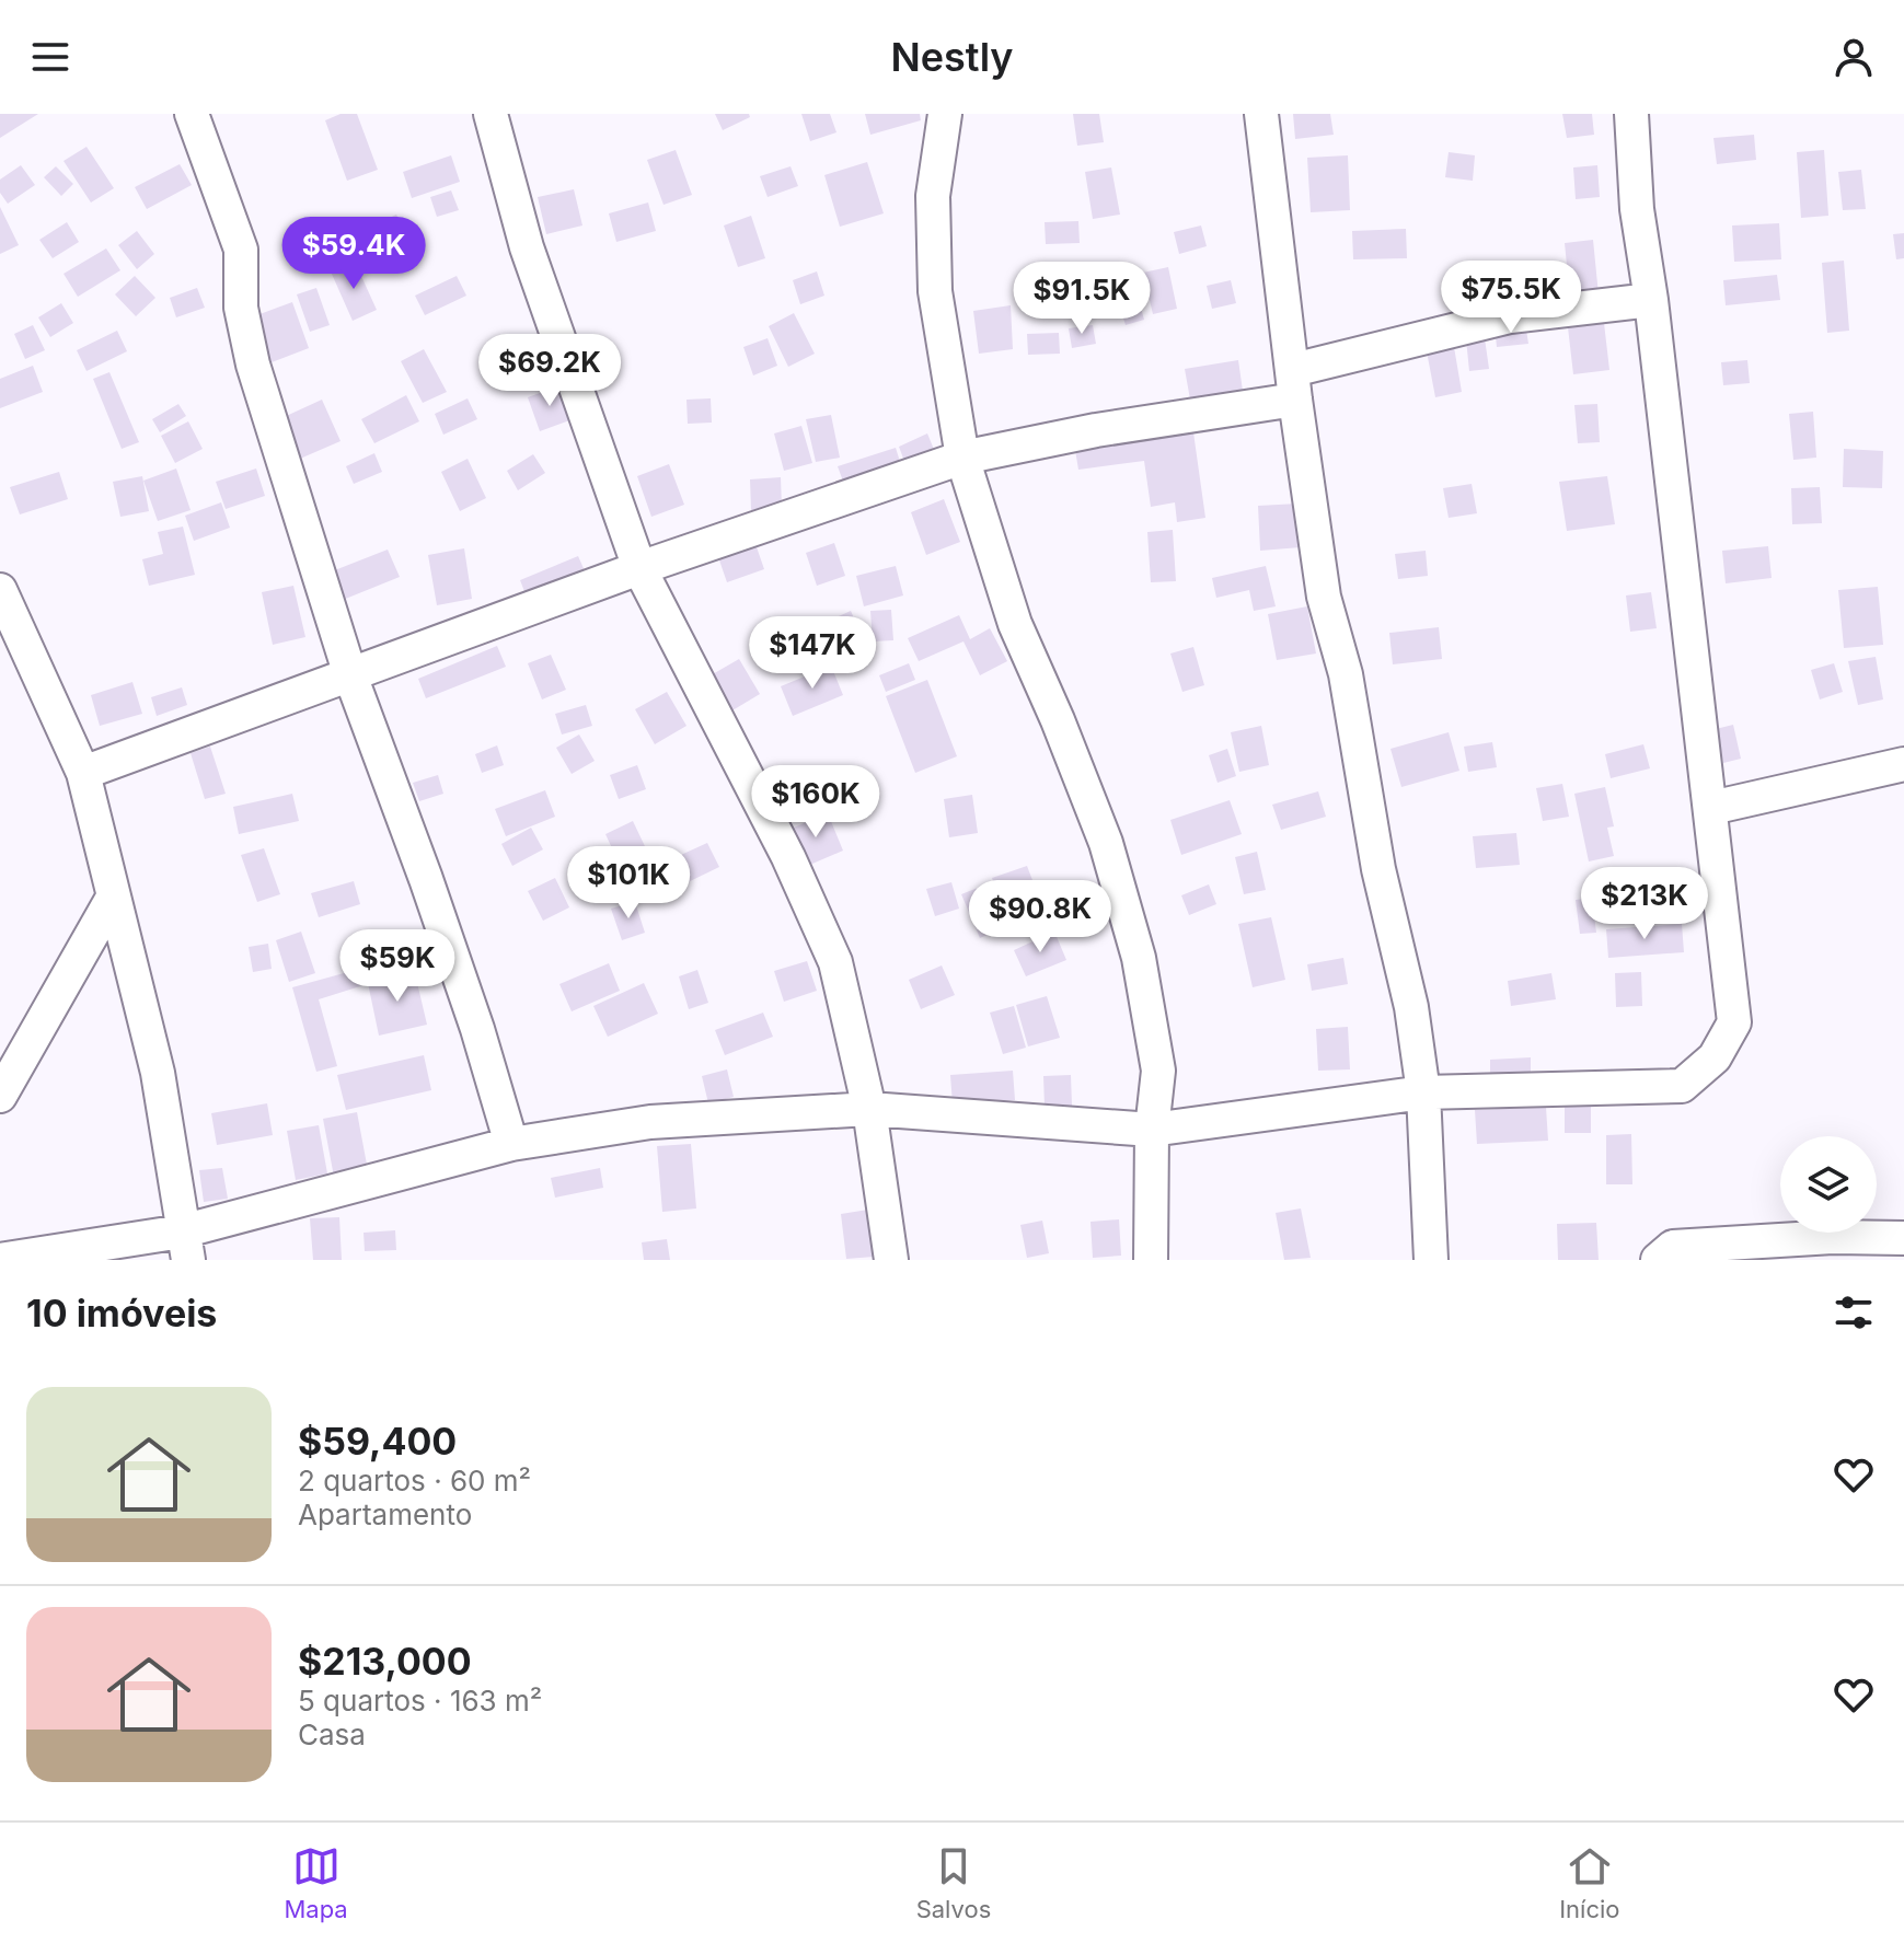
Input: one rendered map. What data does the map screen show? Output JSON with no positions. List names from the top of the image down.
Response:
{
  "page": {
    "header": "Nestly",
    "price": [
      "$59.4K",
      "$75.5K",
      "$91.5K",
      "$69.2K",
      "$147K",
      "$160K",
      "$101K",
      "$213K",
      "$90.8K",
      "$59K"
    ],
    "heading": "10 imóveis",
    "list": [
      {
        "name": "$59,400",
        "note": "2 quartos · 60 m² · Apartamento"
      },
      {
        "name": "$213,000",
        "note": "5 quartos · 163 m² · Casa"
      }
    ],
    "tabs": ["Mapa", "Salvos", "Início"]
  }
}
